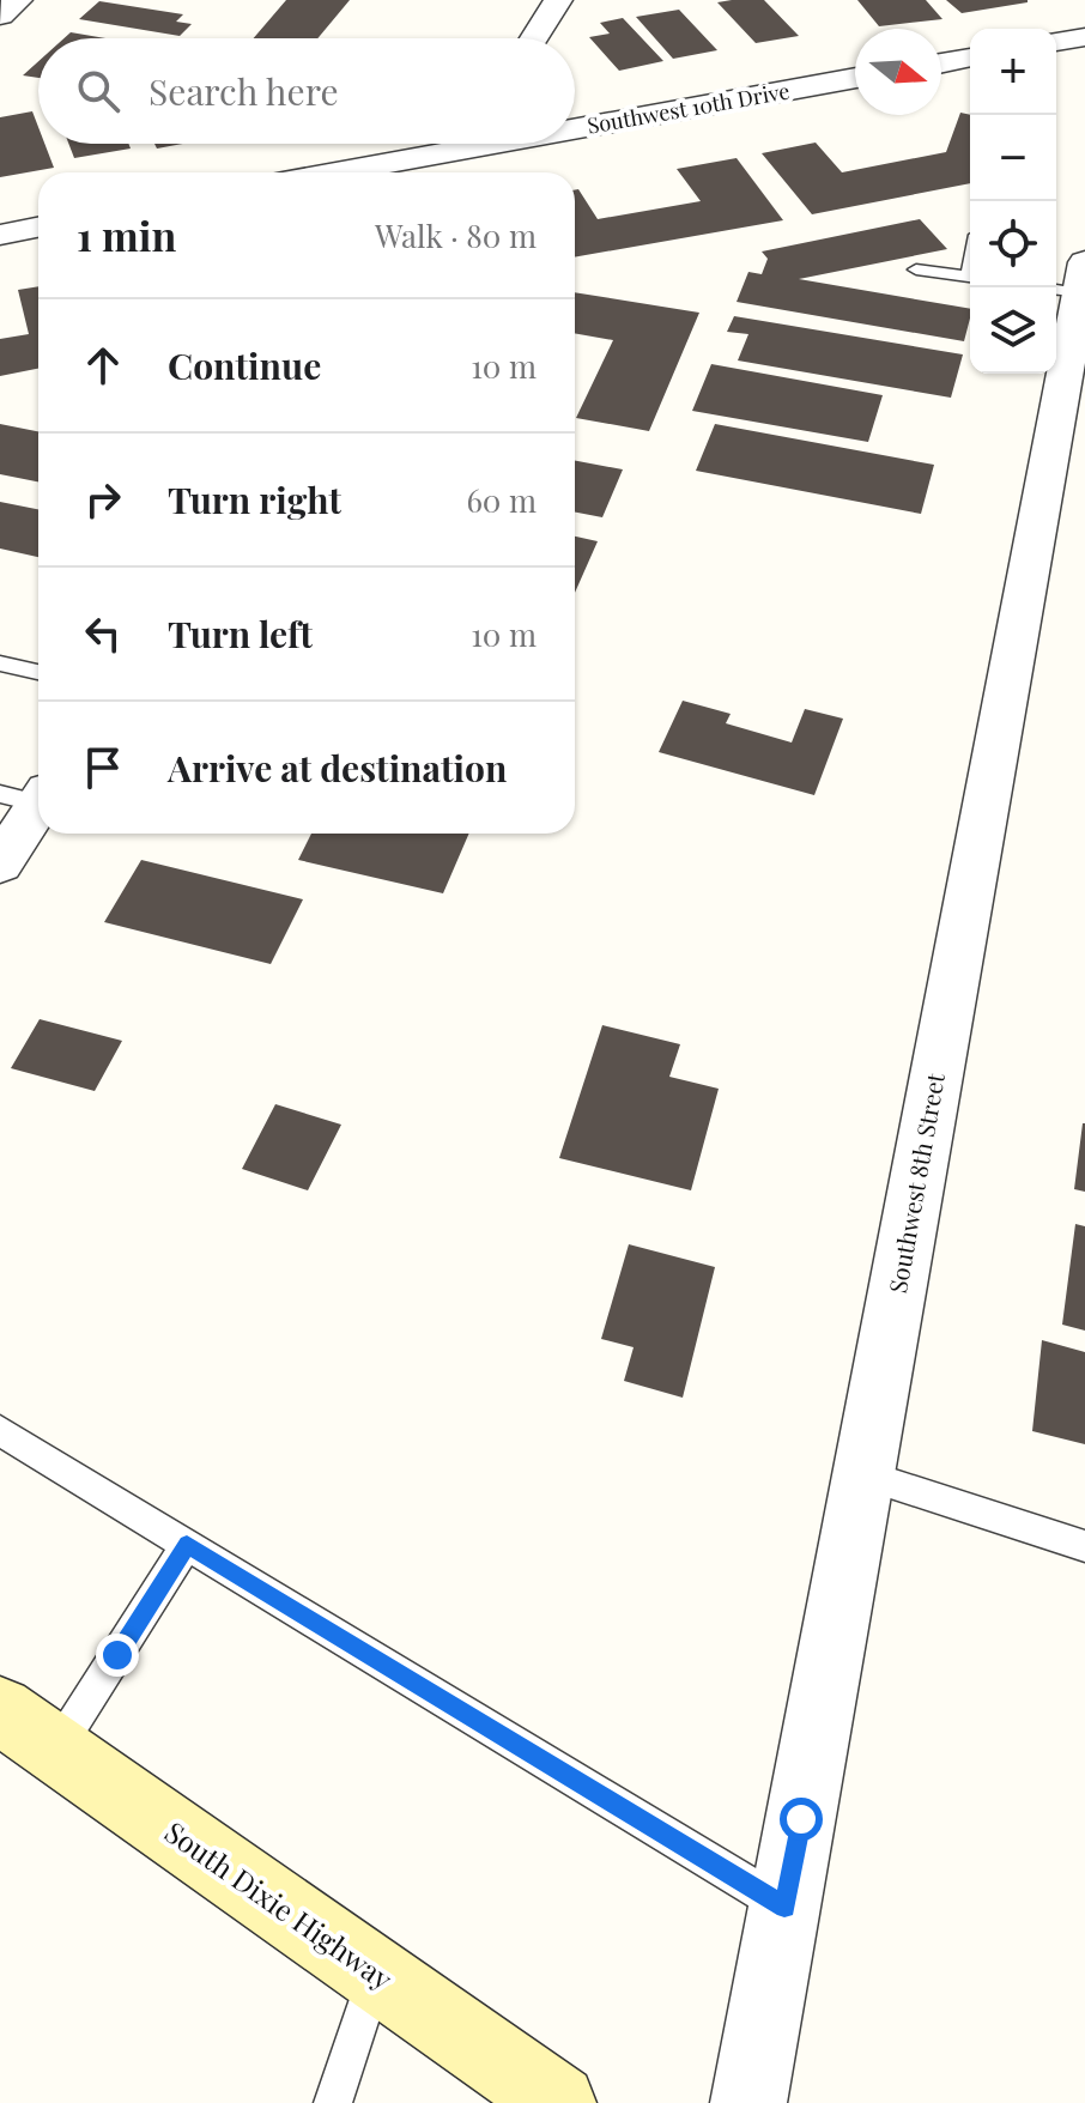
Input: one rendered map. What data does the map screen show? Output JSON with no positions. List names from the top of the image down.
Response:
{
  "streets": {
    "main road": ["South Dixie Highway"],
    "street": ["Southwest 10th Drive", "Southwest 8th Street"]
  },
  "north": "right",
  "page": {
    "map_buttons": ["+", "−"],
    "search": "Search here",
    "heading": ["1 min", "Walk · 80 m"],
    "list": [
      ["Continue", "10 m"],
      ["Turn right", "60 m"],
      ["Turn left", "10 m"],
      "Arrive at destination"
    ]
  }
}
